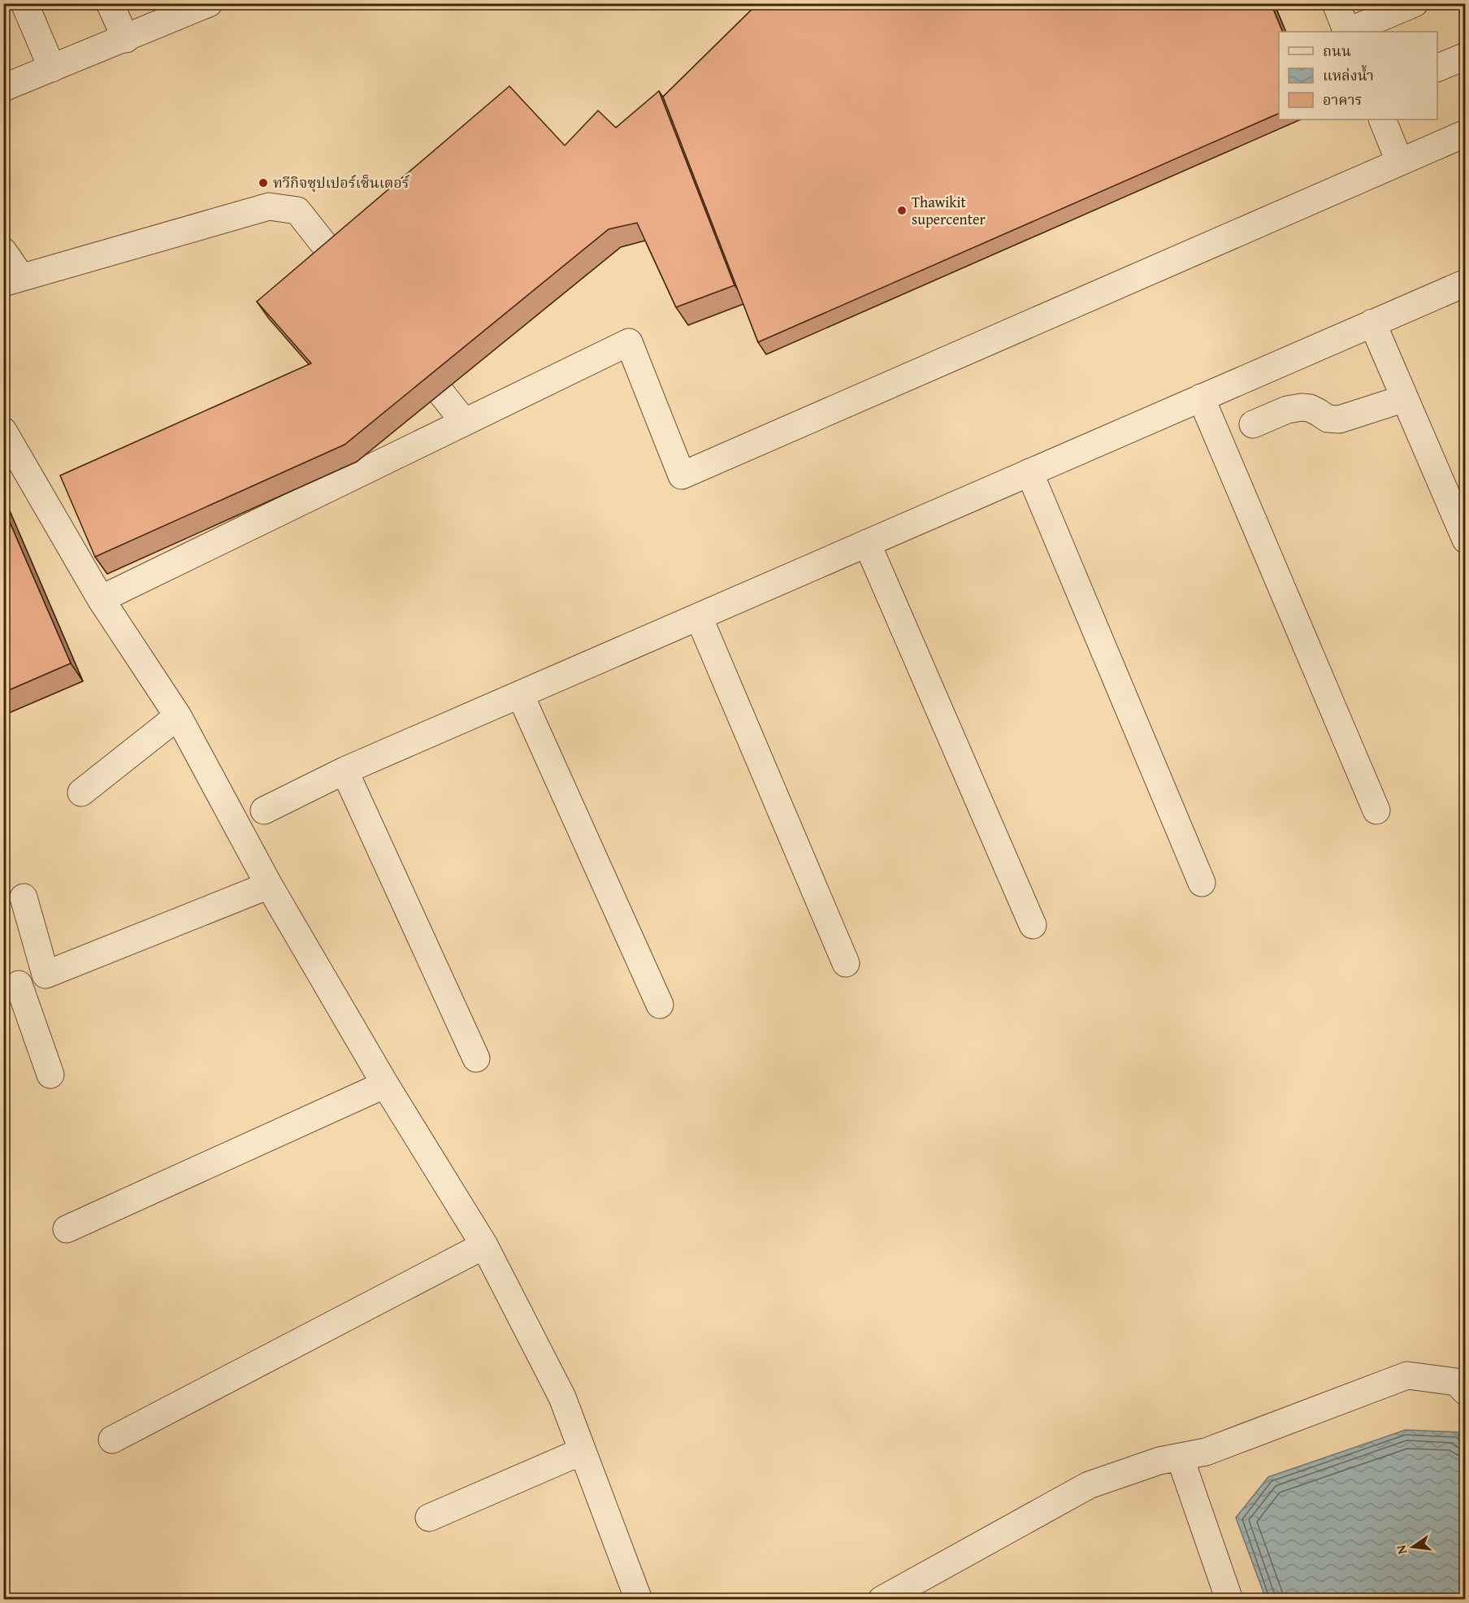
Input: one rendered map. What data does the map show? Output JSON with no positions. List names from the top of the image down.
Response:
{
  "places": ["ทวีกิจซุปเปอร์เซ็นเตอร์", "Thawikit supercenter"],
  "legend": ["ถนน", "แหล่งน้ำ", "อาคาร"],
  "north": "left"
}
